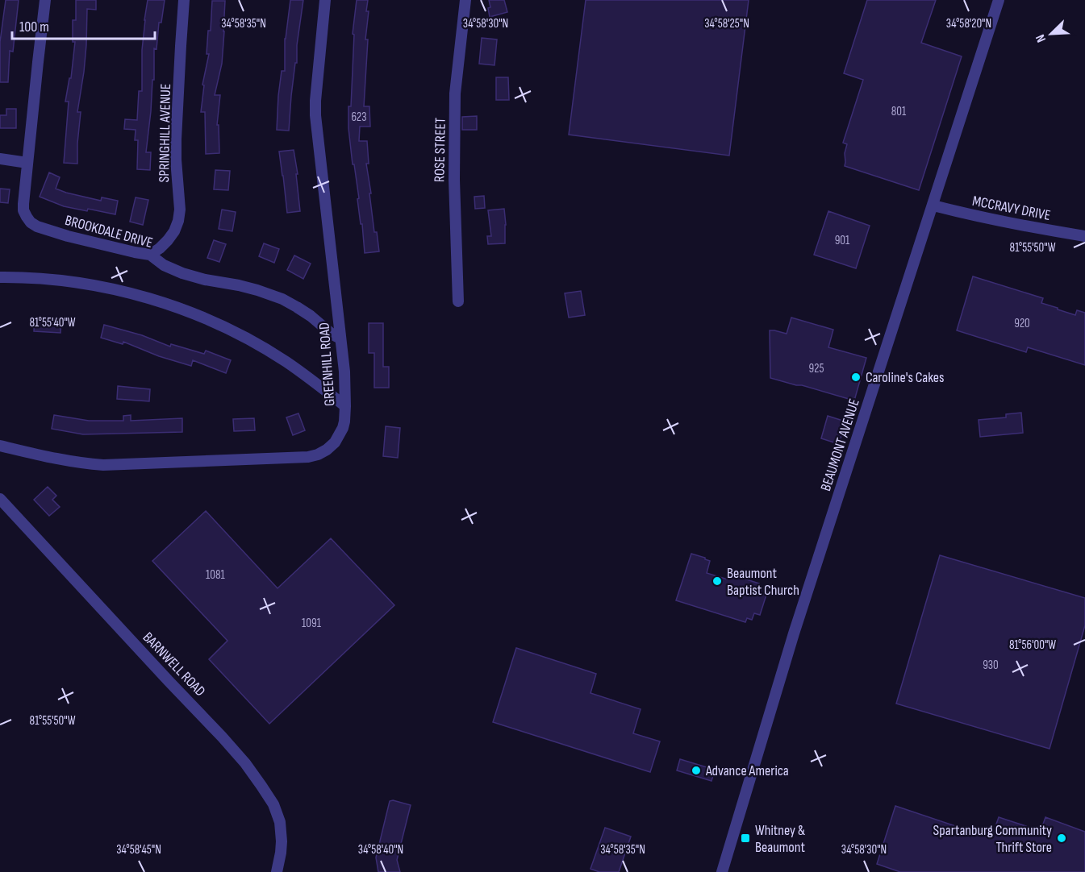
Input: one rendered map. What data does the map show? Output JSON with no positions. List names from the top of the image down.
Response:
{
  "streets": {
    "street": [
      "SPRINGHILL AVENUE",
      "ROSE STREET",
      "MCCRAVY DRIVE",
      "BROOKDALE DRIVE",
      "GREENHILL ROAD",
      "BEAUMONT AVENUE",
      "BARNWELL ROAD"
    ]
  },
  "crossings": [
    ["SPRINGHILL AVENUE", "BROOKDALE DRIVE"],
    ["MCCRAVY DRIVE", "BEAUMONT AVENUE"],
    ["BROOKDALE DRIVE", "GREENHILL ROAD"]
  ],
  "places": {
    "other": [
      "Caroline's Cakes",
      "Beaumont Baptist Church",
      "Advance America",
      "Spartanburg Community Thrift Store"
    ],
    "transit": ["Whitney & Beaumont"]
  },
  "house_numbers": [
    "801",
    "623",
    "901",
    "920",
    "925",
    "1081",
    "1091",
    "930"
  ],
  "scale_bar": "100 m",
  "north": "bottom left",
  "coordinates": [
    "34°58'25\"N",
    "34°58'35\"N",
    "34°58'30\"N",
    "34°58'20\"N",
    "81°55'50\"W",
    "81°55'40\"W",
    "81°56'00\"W",
    "34°58'45\"N",
    "34°58'40\"N"
  ]
}
